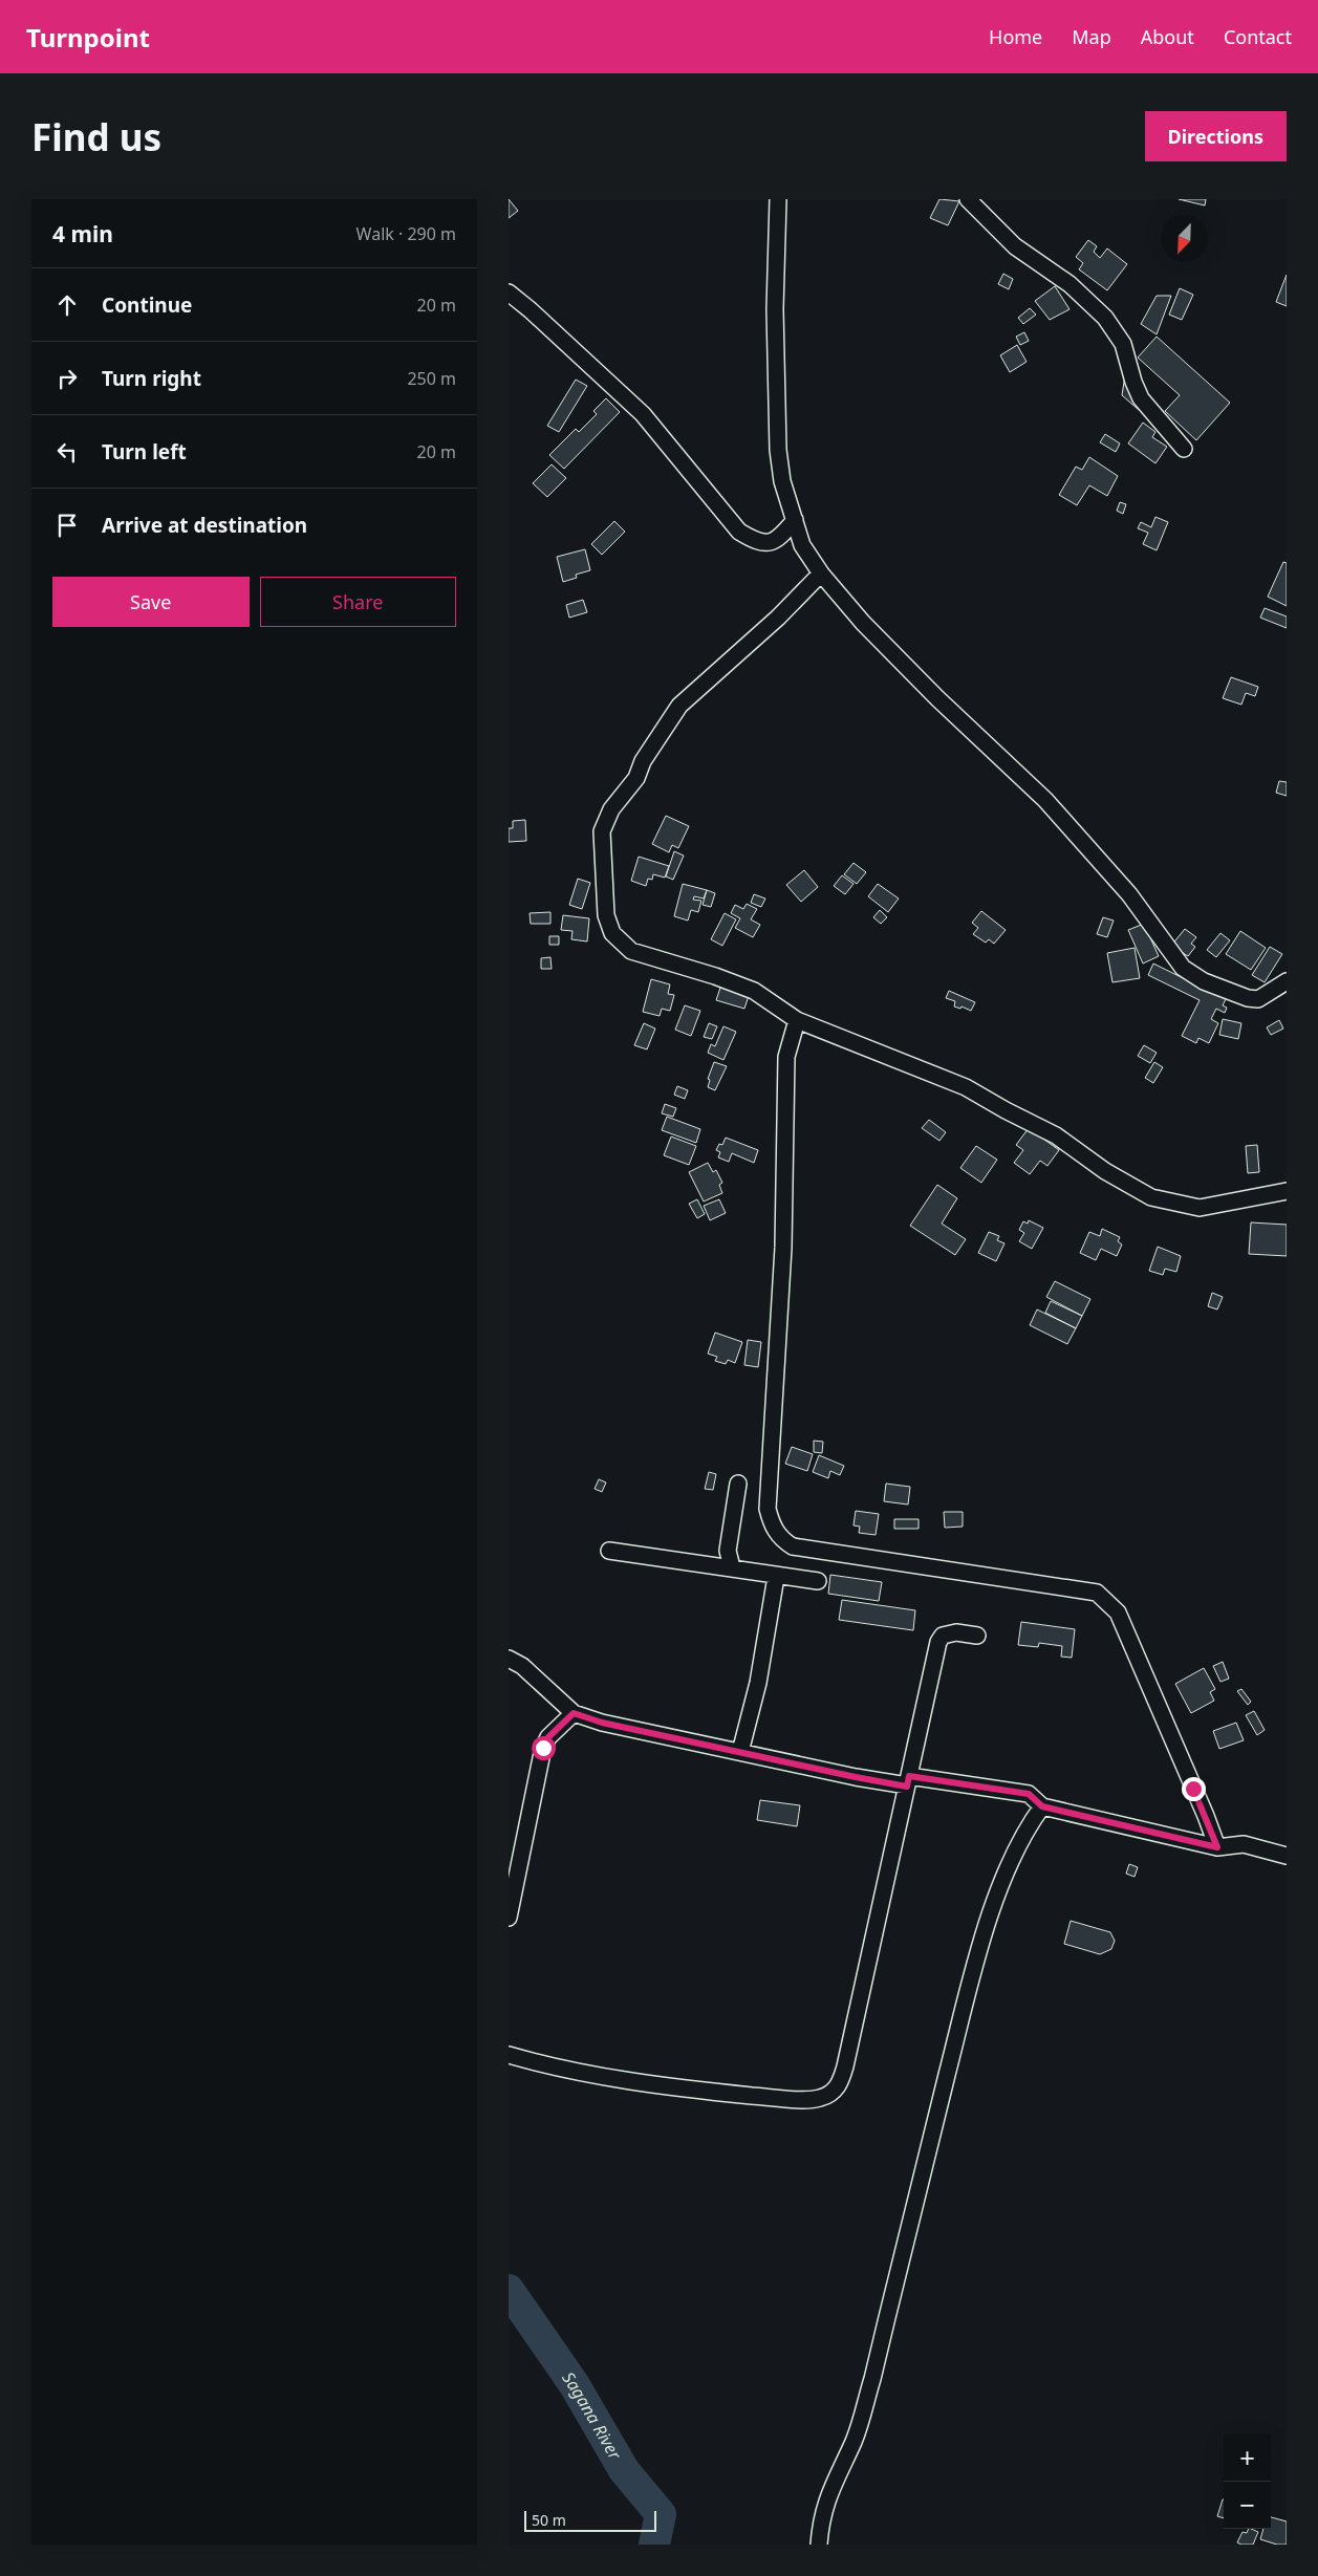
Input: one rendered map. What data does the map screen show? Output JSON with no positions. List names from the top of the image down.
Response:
{
  "water": ["Sagana River"],
  "scale_bar": "50 m",
  "north": "bottom left",
  "page": {
    "header": "Turnpoint",
    "nav": [
      "Home",
      "Map",
      "About",
      "Contact"
    ],
    "buttons": [
      "Directions",
      ["Save", "Share"]
    ],
    "title": "Find us",
    "heading": ["4 min", "Walk · 290 m"],
    "list": [
      ["Continue", "20 m"],
      ["Turn right", "250 m"],
      ["Turn left", "20 m"],
      "Arrive at destination"
    ],
    "map_buttons": ["+", "−"],
    "scale": "50 m"
  }
}
